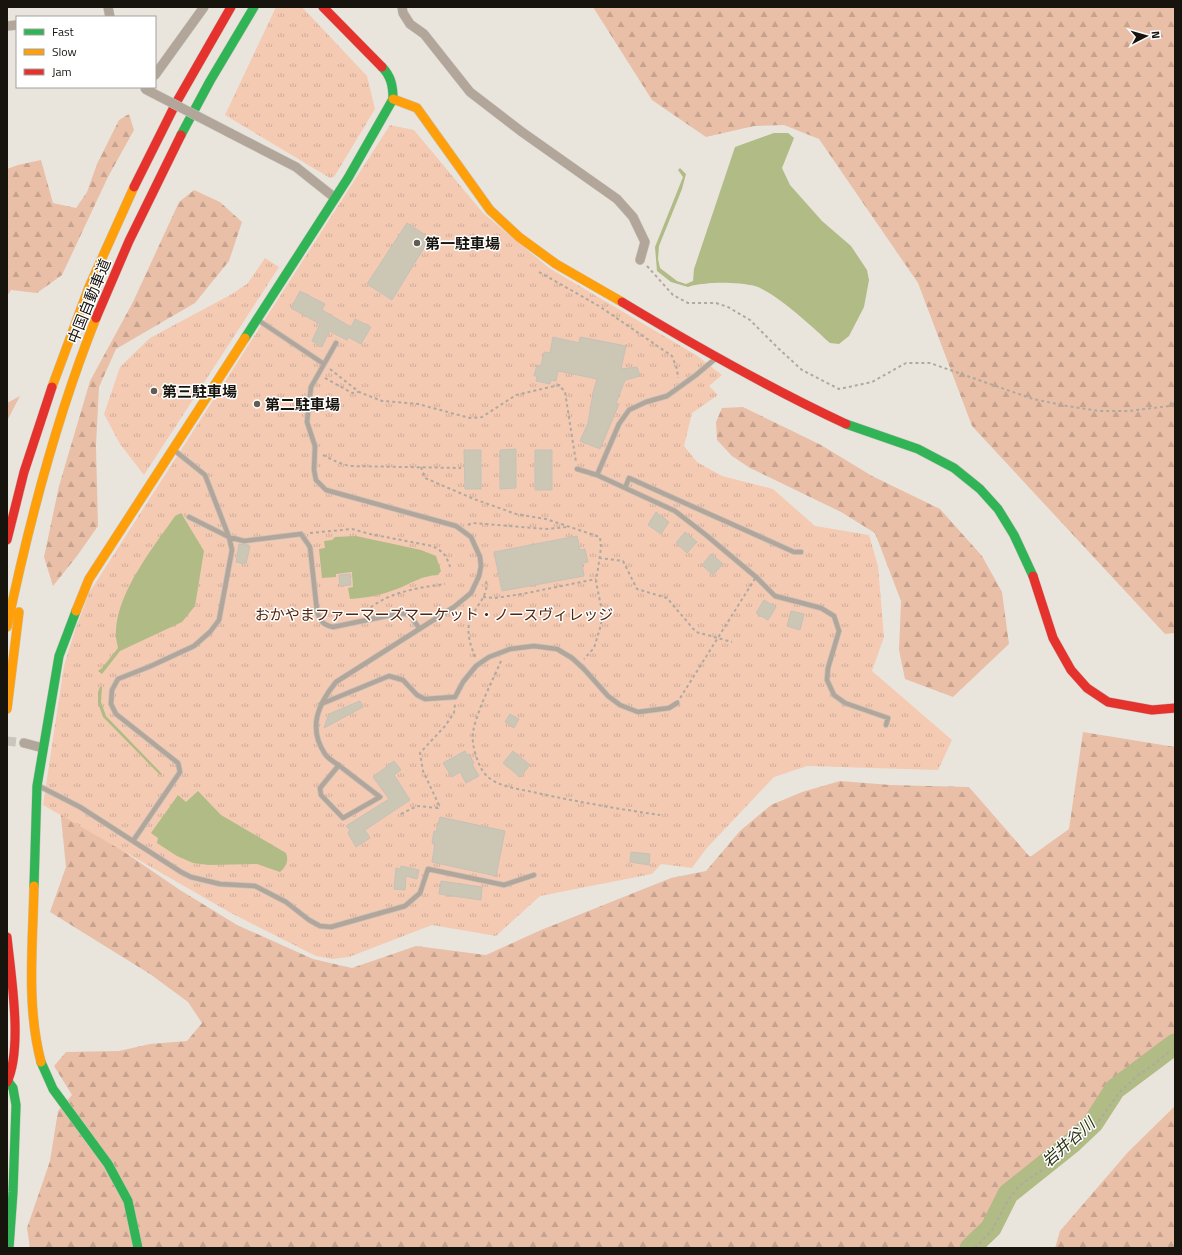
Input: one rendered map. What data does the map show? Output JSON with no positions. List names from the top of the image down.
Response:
{
  "streets": {
    "main road": ["中国自動車道"]
  },
  "water": ["岩井谷川"],
  "parks": ["おかやまファーマーズマーケット・ノースヴィレッジ"],
  "places": ["第一駐車場", "第三駐車場", "第二駐車場"],
  "legend": ["Fast", "Slow", "Jam"],
  "north": "right"
}
